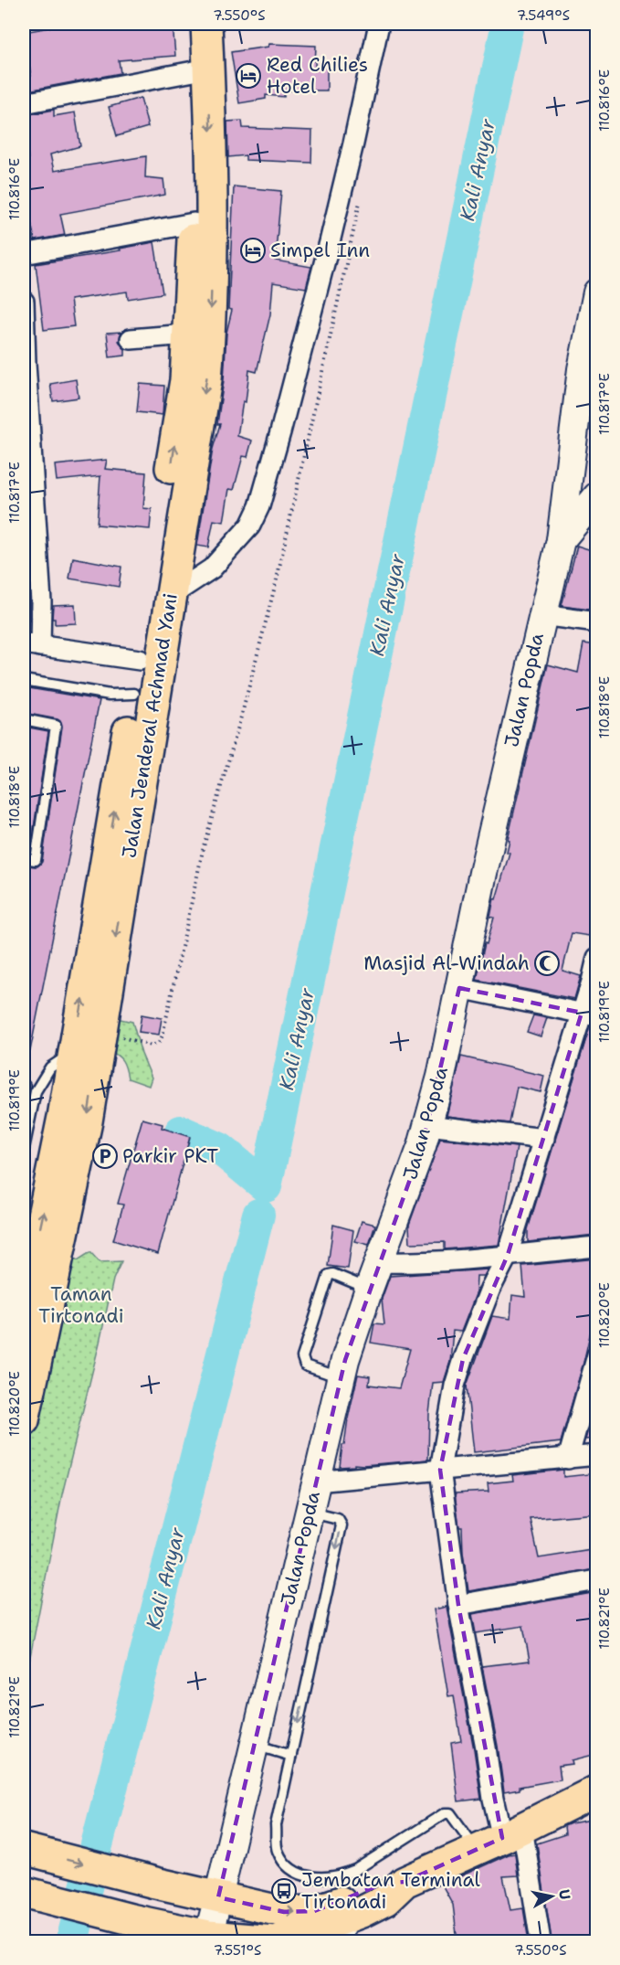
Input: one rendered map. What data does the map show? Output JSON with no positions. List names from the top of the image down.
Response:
{
  "streets": {
    "main road": ["Jalan Popda", "Jalan Jenderal Achmad Yani"]
  },
  "water": ["Kali Anyar"],
  "parks": ["Taman Tirtonadi"],
  "places": {
    "hotel": ["Red Chilies Hotel", "Simpel Inn"],
    "mosque": ["Masjid Al-Windah"],
    "parking": ["Parkir PKT"],
    "bus stop": ["Jembatan Terminal Tirtonadi"]
  },
  "north": "right",
  "coordinates": [
    "7.550°S",
    "7.549°S",
    "110.816°E",
    "110.817°E",
    "110.818°E",
    "110.819°E",
    "110.820°E",
    "110.821°E",
    "7.551°S"
  ]
}
